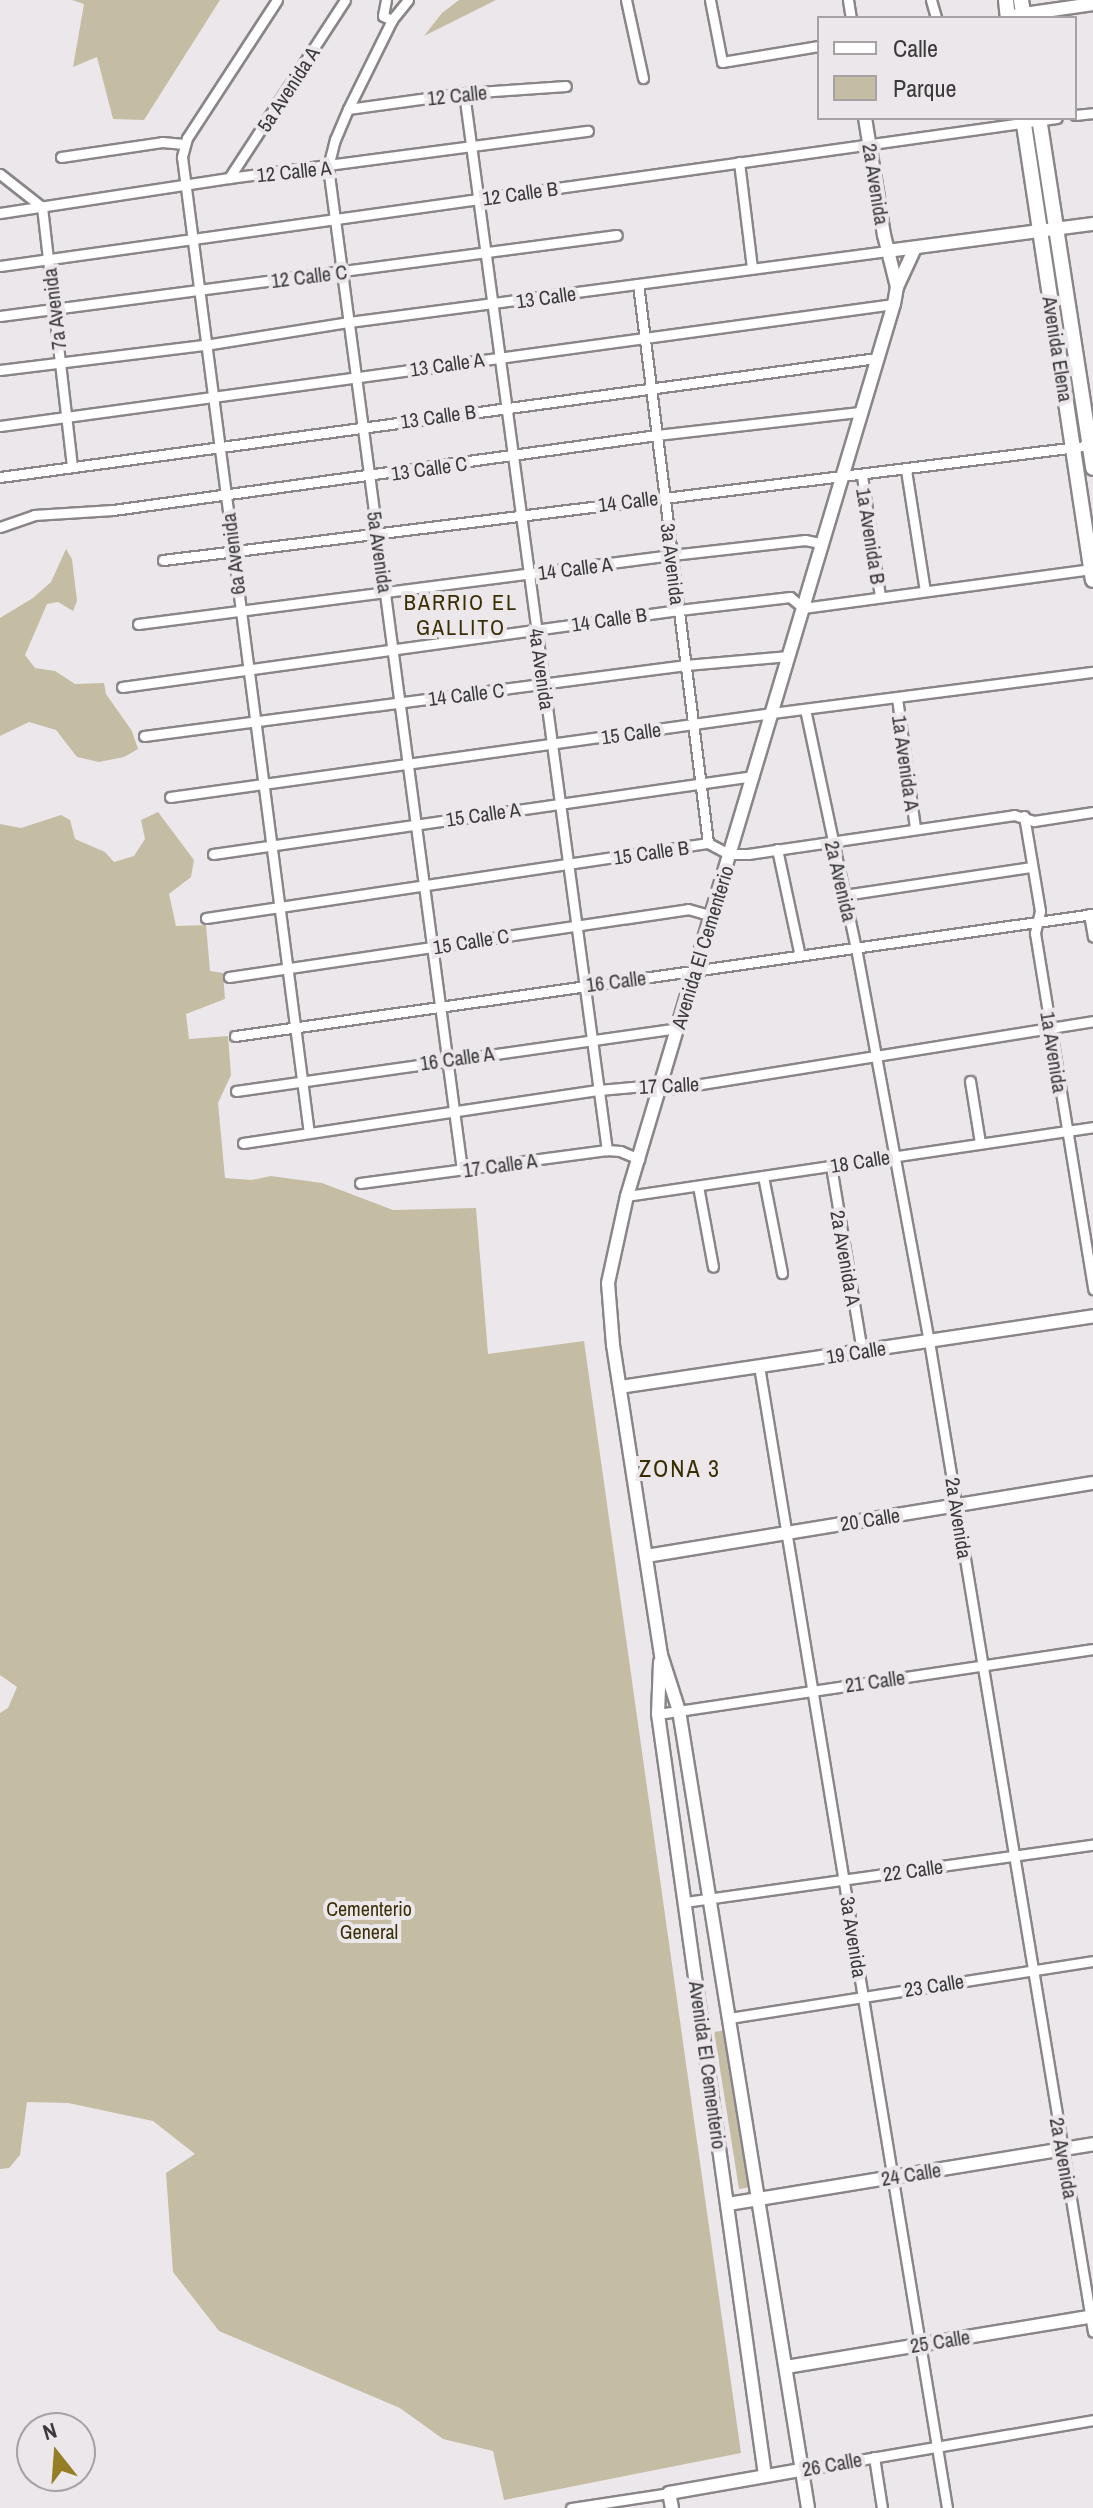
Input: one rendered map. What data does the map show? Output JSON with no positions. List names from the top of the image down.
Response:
{
  "streets": {
    "main road": [
      "2a Avenida",
      "13 Calle",
      "Avenida Elena",
      "Avenida El Cementerio",
      "19 Calle",
      "20 Calle",
      "24 Calle",
      "25 Calle",
      "26 Calle"
    ],
    "street": [
      "5a Avenida A",
      "12 Calle",
      "12 Calle A",
      "12 Calle B",
      "12 Calle C",
      "7a Avenida",
      "13 Calle A",
      "13 Calle B",
      "13 Calle C",
      "14 Calle",
      "1a Avenida B",
      "5a Avenida",
      "6a Avenida",
      "3a Avenida",
      "14 Calle A",
      "14 Calle B",
      "4a Avenida",
      "14 Calle C",
      "15 Calle",
      "1a Avenida A",
      "15 Calle A",
      "15 Calle B",
      "15 Calle C",
      "16 Calle",
      "1a Avenida",
      "16 Calle A",
      "17 Calle",
      "18 Calle",
      "17 Calle A",
      "2a Avenida A",
      "21 Calle",
      "22 Calle",
      "23 Calle"
    ]
  },
  "crossings": [
    ["5a Avenida A", "12 Calle A"],
    ["12 Calle", "5a Avenida"],
    ["12 Calle", "4a Avenida"],
    ["12 Calle A", "7a Avenida"],
    ["12 Calle A", "5a Avenida"],
    ["12 Calle A", "6a Avenida"],
    ["12 Calle A", "4a Avenida"],
    ["2a Avenida", "12 Calle B"],
    ["2a Avenida", "13 Calle"],
    ["2a Avenida", "15 Calle"],
    ["2a Avenida", "Avenida El Cementerio"],
    ["2a Avenida", "16 Calle"],
    ["2a Avenida", "17 Calle"],
    ["2a Avenida", "18 Calle"],
    ["2a Avenida", "19 Calle"],
    ["2a Avenida", "20 Calle"],
    ["2a Avenida", "21 Calle"],
    ["2a Avenida", "22 Calle"],
    ["2a Avenida", "23 Calle"],
    ["2a Avenida", "24 Calle"],
    ["2a Avenida", "25 Calle"],
    ["12 Calle B", "7a Avenida"],
    ["12 Calle B", "Avenida Elena"],
    ["12 Calle B", "5a Avenida"],
    ["12 Calle B", "6a Avenida"],
    ["12 Calle B", "4a Avenida"],
    ["12 Calle C", "7a Avenida"],
    ["12 Calle C", "5a Avenida"],
    ["12 Calle C", "6a Avenida"],
    ["12 Calle C", "4a Avenida"],
    ["13 Calle", "7a Avenida"],
    ["13 Calle", "Avenida Elena"],
    ["13 Calle", "5a Avenida"],
    ["13 Calle", "6a Avenida"],
    ["13 Calle", "3a Avenida"],
    ["13 Calle", "4a Avenida"],
    ["13 Calle", "Avenida El Cementerio"],
    ["7a Avenida", "13 Calle A"],
    ["7a Avenida", "13 Calle B"],
    ["Avenida Elena", "14 Calle"],
    ["Avenida Elena", "14 Calle B"],
    ["13 Calle A", "5a Avenida"],
    ["13 Calle A", "6a Avenida"],
    ["13 Calle A", "3a Avenida"],
    ["13 Calle A", "4a Avenida"],
    ["13 Calle A", "Avenida El Cementerio"],
    ["13 Calle B", "5a Avenida"],
    ["13 Calle B", "6a Avenida"],
    ["13 Calle B", "3a Avenida"],
    ["13 Calle B", "4a Avenida"],
    ["13 Calle B", "Avenida El Cementerio"],
    ["13 Calle C", "5a Avenida"],
    ["13 Calle C", "6a Avenida"],
    ["13 Calle C", "3a Avenida"],
    ["13 Calle C", "4a Avenida"],
    ["13 Calle C", "Avenida El Cementerio"],
    ["14 Calle", "1a Avenida B"],
    ["14 Calle", "5a Avenida"],
    ["14 Calle", "6a Avenida"],
    ["14 Calle", "3a Avenida"],
    ["14 Calle", "4a Avenida"],
    ["14 Calle", "Avenida El Cementerio"],
    ["1a Avenida B", "14 Calle B"],
    ["5a Avenida", "14 Calle A"],
    ["5a Avenida", "14 Calle B"],
    ["5a Avenida", "14 Calle C"],
    ["5a Avenida", "15 Calle"],
    ["5a Avenida", "15 Calle A"],
    ["5a Avenida", "15 Calle B"],
    ["5a Avenida", "15 Calle C"],
    ["5a Avenida", "16 Calle"],
    ["5a Avenida", "16 Calle A"],
    ["5a Avenida", "17 Calle"],
    ["5a Avenida", "17 Calle A"],
    ["6a Avenida", "14 Calle A"],
    ["6a Avenida", "14 Calle B"],
    ["6a Avenida", "14 Calle C"],
    ["6a Avenida", "15 Calle"],
    ["6a Avenida", "15 Calle A"],
    ["6a Avenida", "15 Calle B"],
    ["6a Avenida", "15 Calle C"],
    ["6a Avenida", "16 Calle"],
    ["6a Avenida", "16 Calle A"],
    ["6a Avenida", "17 Calle"],
    ["3a Avenida", "14 Calle A"],
    ["3a Avenida", "14 Calle B"],
    ["3a Avenida", "14 Calle C"],
    ["3a Avenida", "15 Calle"],
    ["3a Avenida", "15 Calle A"],
    ["3a Avenida", "15 Calle B"],
    ["3a Avenida", "19 Calle"],
    ["3a Avenida", "20 Calle"],
    ["3a Avenida", "21 Calle"],
    ["3a Avenida", "22 Calle"],
    ["3a Avenida", "23 Calle"],
    ["3a Avenida", "24 Calle"],
    ["3a Avenida", "25 Calle"],
    ["3a Avenida", "26 Calle"],
    ["14 Calle A", "4a Avenida"],
    ["14 Calle A", "Avenida El Cementerio"],
    ["14 Calle B", "4a Avenida"],
    ["14 Calle B", "Avenida El Cementerio"],
    ["4a Avenida", "14 Calle C"],
    ["4a Avenida", "15 Calle"],
    ["4a Avenida", "15 Calle A"],
    ["4a Avenida", "15 Calle B"],
    ["4a Avenida", "15 Calle C"],
    ["4a Avenida", "16 Calle"],
    ["4a Avenida", "16 Calle A"],
    ["4a Avenida", "17 Calle"],
    ["4a Avenida", "17 Calle A"],
    ["14 Calle C", "Avenida El Cementerio"],
    ["15 Calle", "1a Avenida A"],
    ["15 Calle", "Avenida El Cementerio"],
    ["15 Calle A", "Avenida El Cementerio"],
    ["15 Calle B", "Avenida El Cementerio"],
    ["15 Calle C", "Avenida El Cementerio"],
    ["Avenida El Cementerio", "16 Calle"],
    ["Avenida El Cementerio", "16 Calle A"],
    ["Avenida El Cementerio", "17 Calle"],
    ["Avenida El Cementerio", "18 Calle"],
    ["Avenida El Cementerio", "17 Calle A"],
    ["Avenida El Cementerio", "19 Calle"],
    ["Avenida El Cementerio", "20 Calle"],
    ["Avenida El Cementerio", "21 Calle"],
    ["Avenida El Cementerio", "22 Calle"],
    ["Avenida El Cementerio", "23 Calle"],
    ["Avenida El Cementerio", "24 Calle"],
    ["Avenida El Cementerio", "25 Calle"],
    ["Avenida El Cementerio", "26 Calle"],
    ["16 Calle", "1a Avenida"],
    ["1a Avenida", "17 Calle"],
    ["1a Avenida", "18 Calle"],
    ["18 Calle", "2a Avenida A"],
    ["2a Avenida A", "19 Calle"]
  ],
  "districts": ["BARRIO EL GALLITO", "ZONA 3"],
  "parks": ["Cementerio General"],
  "legend": ["Calle", "Parque"],
  "north": "top"
}
